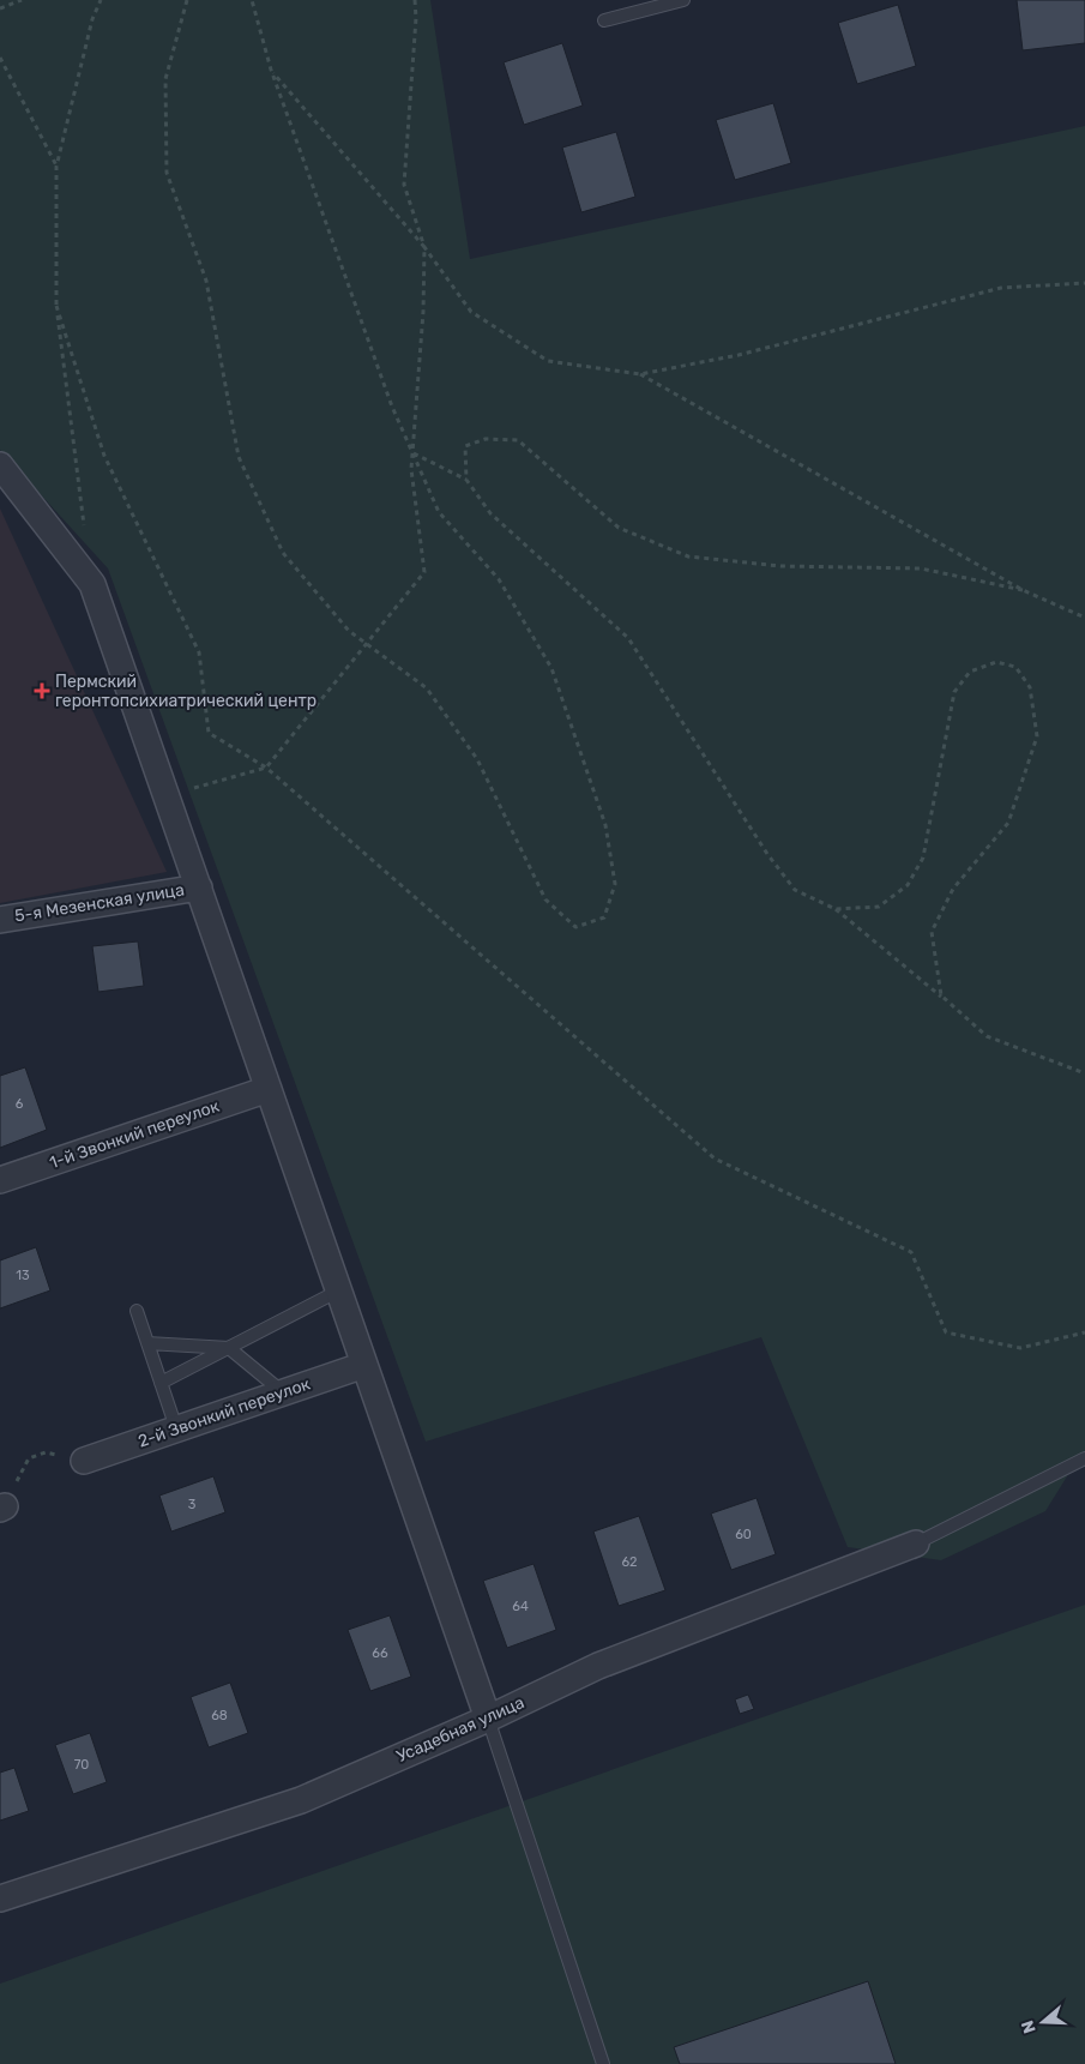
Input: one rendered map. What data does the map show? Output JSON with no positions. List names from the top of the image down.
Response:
{
  "streets": {
    "street": [
      "5-я Мезенская улица",
      "1-й Звонкий переулок",
      "2-й Звонкий переулок",
      "Усадебная улица"
    ]
  },
  "places": {
    "health": ["Пермский геронтопсихиатрический центр"]
  },
  "house_numbers": [
    "6",
    "13",
    "3",
    "60",
    "62",
    "64",
    "66",
    "68",
    "70"
  ],
  "north": "left"
}
